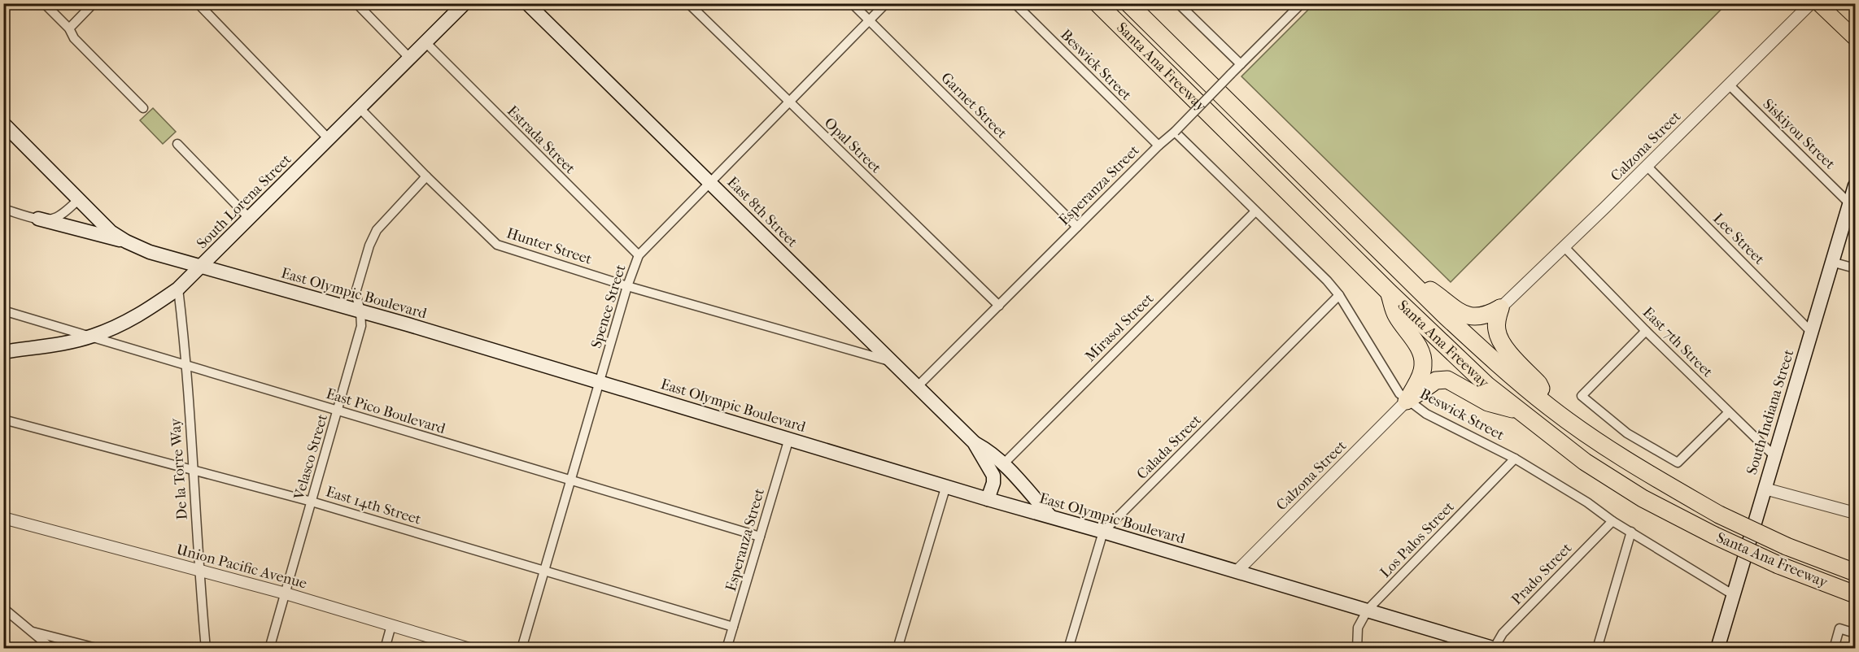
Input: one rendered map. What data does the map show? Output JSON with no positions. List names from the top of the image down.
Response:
{
  "streets": {
    "highway": ["Santa Ana Freeway"],
    "main road": [
      "South Lorena Street",
      "East 8th Street",
      "East Olympic Boulevard",
      "South Indiana Street"
    ],
    "street": [
      "Beswick Street",
      "Garnet Street",
      "Siskiyou Street",
      "Estrada Street",
      "Opal Street",
      "Calzona Street",
      "Esperanza Street",
      "Lee Street",
      "Hunter Street",
      "Spence Street",
      "Mirasol Street",
      "East 7th Street",
      "East Pico Boulevard",
      "Calada Street",
      "Velasco Street",
      "De la Torre Way",
      "East 14th Street",
      "Los Palos Street",
      "Union Pacific Avenue",
      "Prado Street"
    ]
  },
  "crossings": [
    ["Beswick Street", "Calzona Street"],
    ["Beswick Street", "Esperanza Street"],
    ["Beswick Street", "Mirasol Street"],
    ["Beswick Street", "South Indiana Street"],
    ["Beswick Street", "Calada Street"],
    ["Beswick Street", "Los Palos Street"],
    ["Beswick Street", "Prado Street"],
    ["Garnet Street", "Esperanza Street"],
    ["Garnet Street", "Spence Street"],
    ["Siskiyou Street", "Calzona Street"],
    ["Siskiyou Street", "South Indiana Street"],
    ["Estrada Street", "South Lorena Street"],
    ["Estrada Street", "Spence Street"],
    ["Opal Street", "Esperanza Street"],
    ["Opal Street", "Spence Street"],
    ["Calzona Street", "Lee Street"],
    ["Calzona Street", "East Olympic Boulevard"],
    ["Calzona Street", "East 7th Street"],
    ["Esperanza Street", "East 8th Street"],
    ["Esperanza Street", "East Olympic Boulevard"],
    ["Esperanza Street", "East Pico Boulevard"],
    ["Esperanza Street", "East 14th Street"],
    ["South Lorena Street", "Hunter Street"],
    ["South Lorena Street", "East Olympic Boulevard"],
    ["South Lorena Street", "East Pico Boulevard"],
    ["South Lorena Street", "De la Torre Way"],
    ["East 8th Street", "Hunter Street"],
    ["East 8th Street", "East Olympic Boulevard"],
    ["East 8th Street", "Spence Street"],
    ["East 8th Street", "Mirasol Street"],
    ["Lee Street", "South Indiana Street"],
    ["Hunter Street", "Spence Street"],
    ["Hunter Street", "Velasco Street"],
    ["East Olympic Boulevard", "Spence Street"],
    ["East Olympic Boulevard", "Calada Street"],
    ["East Olympic Boulevard", "Velasco Street"],
    ["East Olympic Boulevard", "Los Palos Street"],
    ["East Olympic Boulevard", "Prado Street"],
    ["Spence Street", "East Pico Boulevard"],
    ["Spence Street", "East 14th Street"],
    ["East 7th Street", "South Indiana Street"],
    ["East Pico Boulevard", "Velasco Street"],
    ["East Pico Boulevard", "De la Torre Way"],
    ["Velasco Street", "East 14th Street"],
    ["Velasco Street", "Union Pacific Avenue"],
    ["De la Torre Way", "East 14th Street"],
    ["De la Torre Way", "Union Pacific Avenue"]
  ]
}
